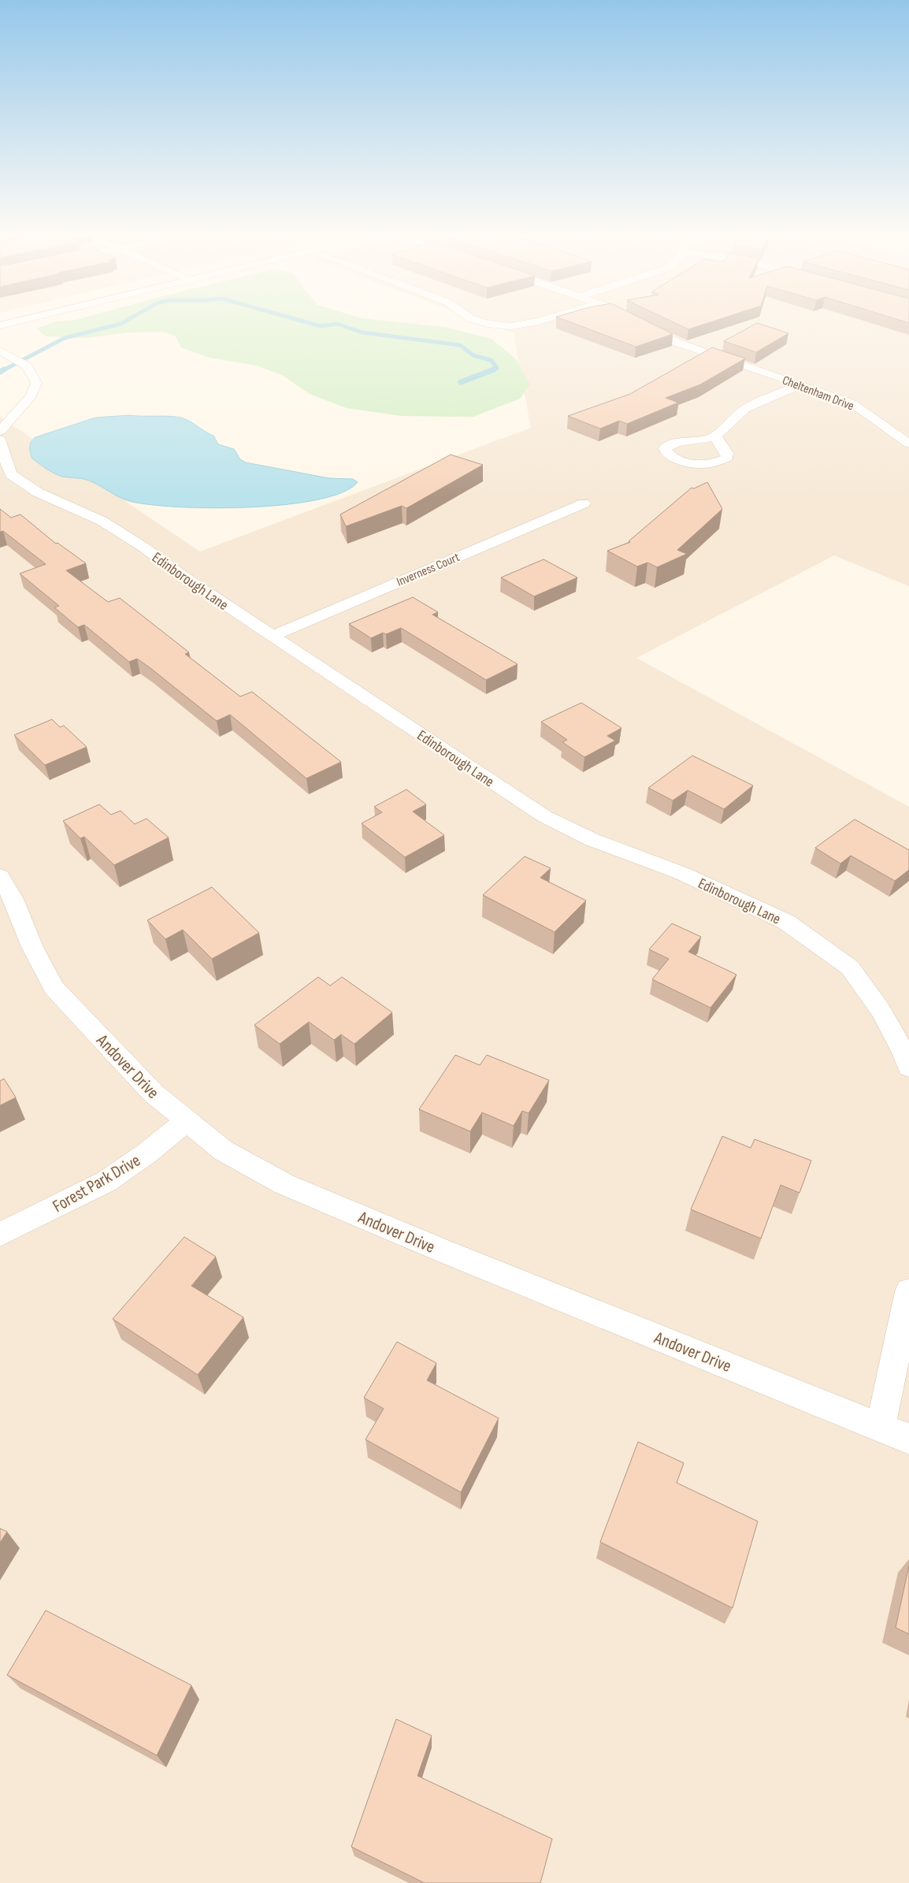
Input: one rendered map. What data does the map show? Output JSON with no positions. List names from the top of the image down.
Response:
{
  "streets": {
    "street": [
      "Cheltenham Drive",
      "Inverness Court",
      "Edinborough Lane",
      "Andover Drive",
      "Forest Park Drive"
    ]
  },
  "crossings": [
    ["Inverness Court", "Edinborough Lane"],
    ["Andover Drive", "Forest Park Drive"]
  ]
}
